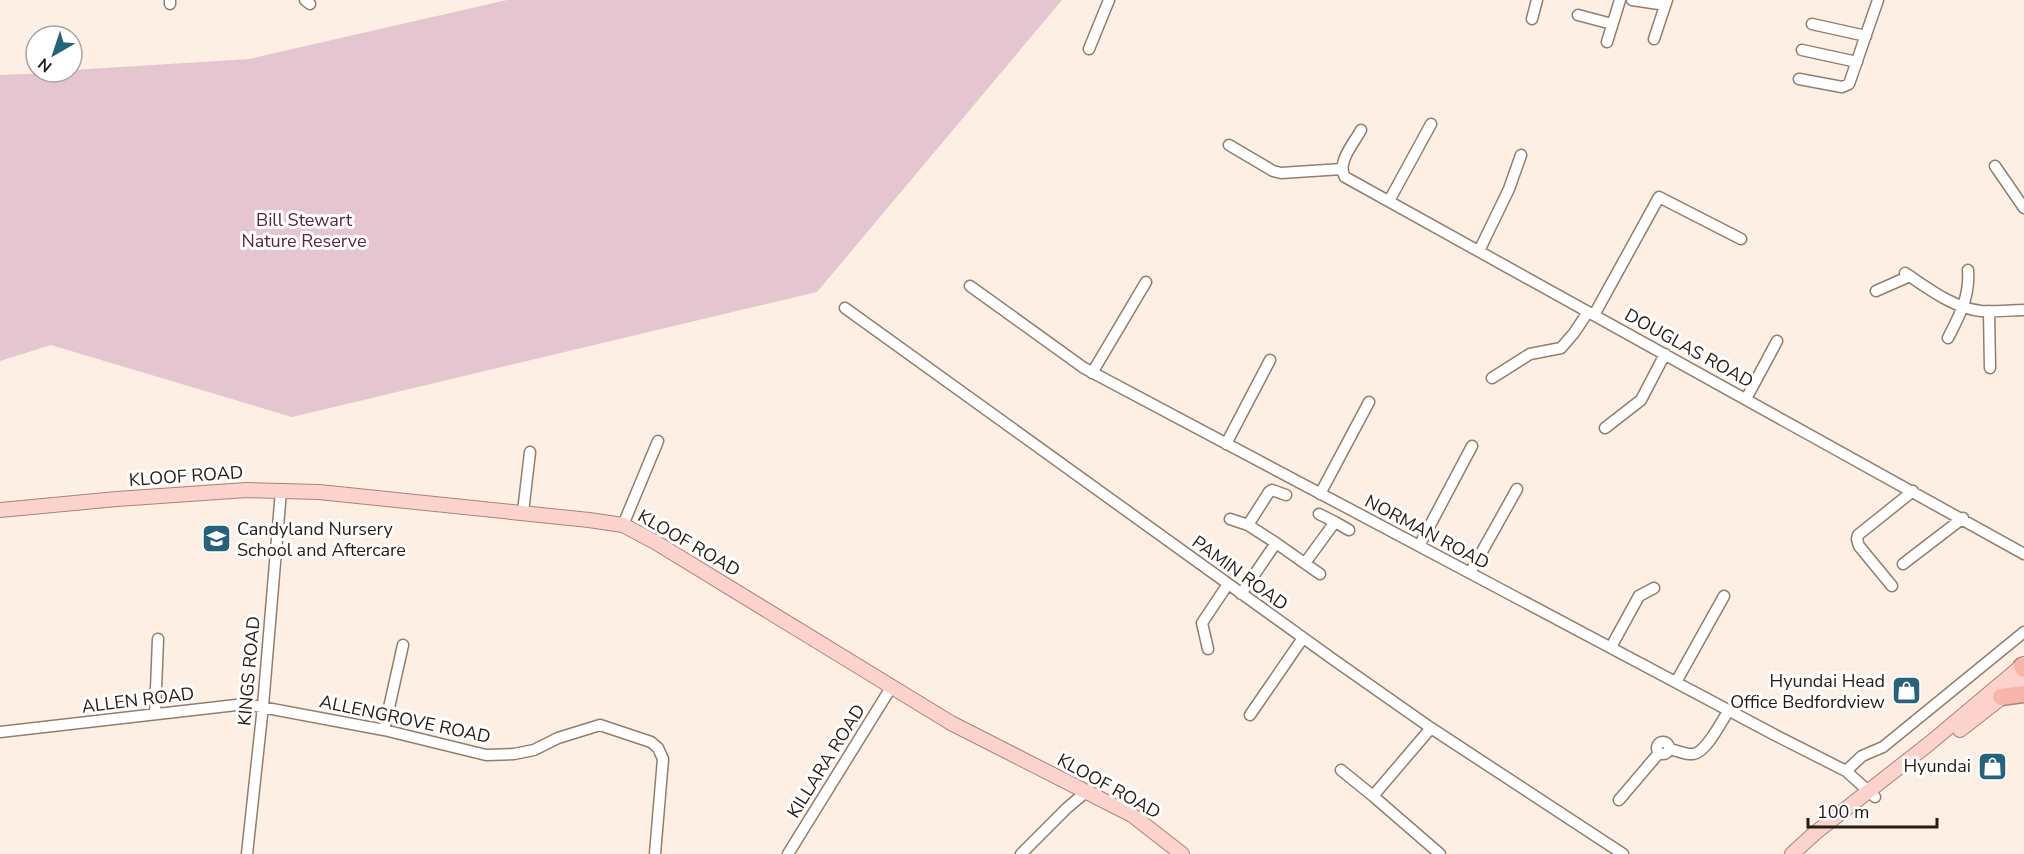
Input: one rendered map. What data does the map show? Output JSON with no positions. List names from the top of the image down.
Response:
{
  "streets": {
    "main road": ["KLOOF ROAD"],
    "street": [
      "DOUGLAS ROAD",
      "NORMAN ROAD",
      "PAMIN ROAD",
      "KINGS ROAD",
      "ALLEN ROAD",
      "ALLENGROVE ROAD",
      "KILLARA ROAD"
    ]
  },
  "crossings": [
    ["KLOOF ROAD", "KINGS ROAD"],
    ["KLOOF ROAD", "KILLARA ROAD"],
    ["KINGS ROAD", "ALLEN ROAD"],
    ["ALLEN ROAD", "ALLENGROVE ROAD"]
  ],
  "parks": ["Bill Stewart Nature Reserve"],
  "places": {
    "school or university": ["Candyland Nursery School and Aftercare"],
    "shop": ["Hyundai Head Office Bedfordview", "Hyundai"]
  },
  "scale_bar": "100 m",
  "north": "bottom left"
}
